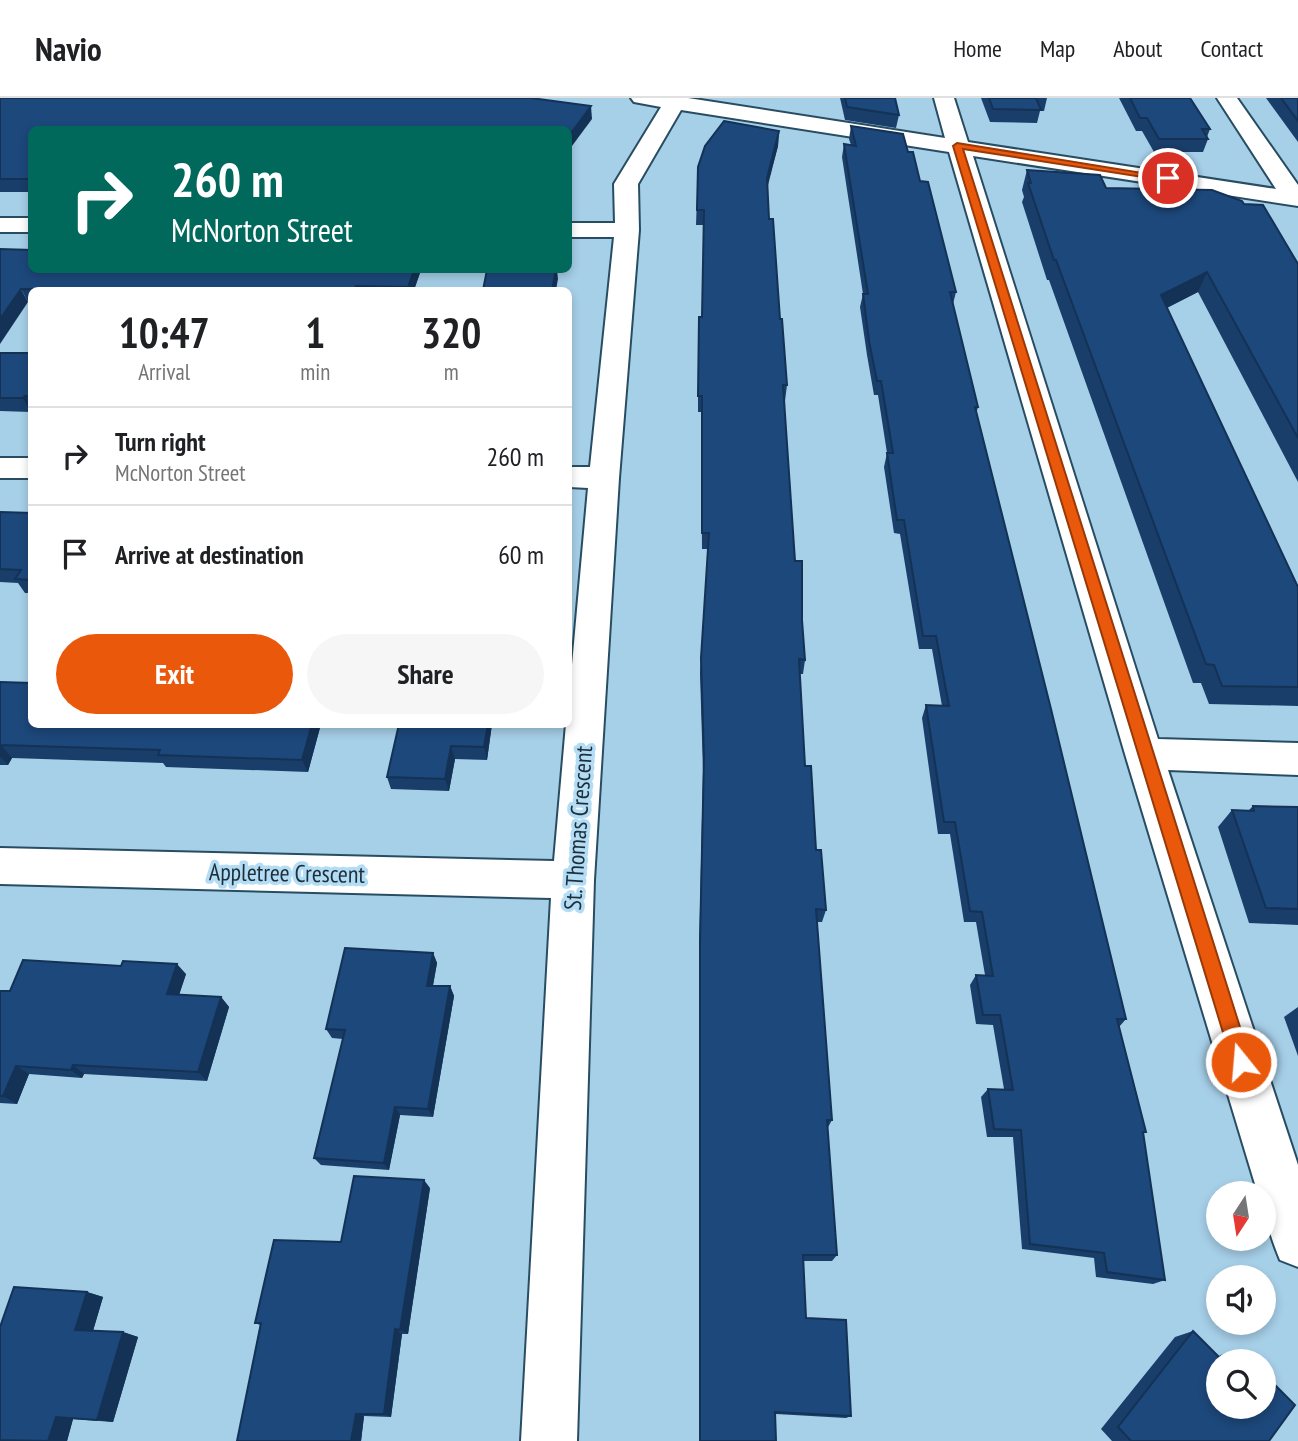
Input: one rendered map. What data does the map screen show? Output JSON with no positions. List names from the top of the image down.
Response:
{
  "streets": {
    "street": ["St. Thomas Crescent", "Appletree Crescent"]
  },
  "crossings": [
    ["St. Thomas Crescent", "Appletree Crescent"]
  ],
  "north": "bottom",
  "page": {
    "header": "Navio",
    "nav": [
      "Home",
      "Map",
      "About",
      "Contact"
    ],
    "turn": ["260 m", "McNorton Street"],
    "eta": [
      "10:47",
      "Arrival",
      "1",
      "min",
      "320",
      "m"
    ],
    "list": [
      {
        "name": "Turn right",
        "note": "McNorton Street",
        "value": "260 m"
      },
      {
        "name": "Arrive at destination",
        "value": "60 m"
      }
    ],
    "buttons": ["Exit", "Share"]
  }
}
